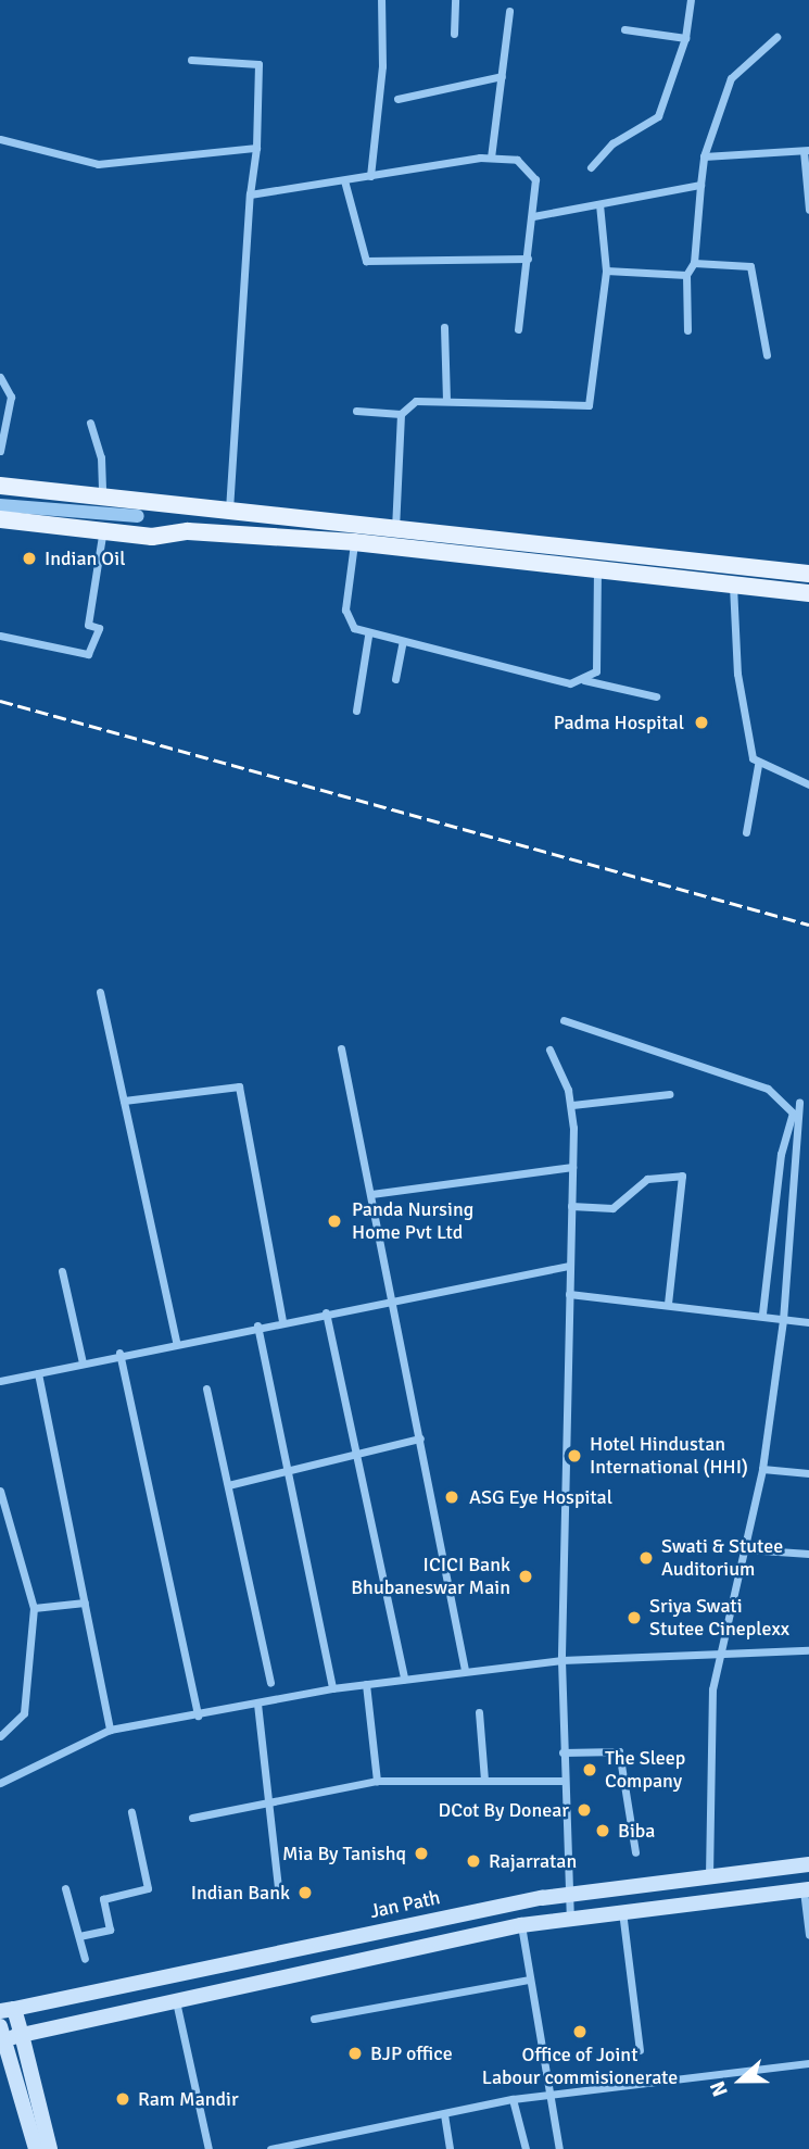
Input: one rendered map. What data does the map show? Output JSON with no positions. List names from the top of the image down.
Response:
{
  "streets": {
    "main road": ["Jan Path"]
  },
  "places": [
    "Indian Oil",
    "Padma Hospital",
    "Panda Nursing Home Pvt Ltd",
    "Hotel Hindustan International (HHI)",
    "ASG Eye Hospital",
    "Swati & Stutee Auditorium",
    "ICICI Bank Bhubaneswar Main",
    "Sriya Swati Stutee Cineplexx",
    "The Sleep Company",
    "DCot By Donear",
    "Biba",
    "Mia By Tanishq",
    "Rajarratan",
    "Indian Bank",
    "Office of Joint Labour commisionerate",
    "BJP office",
    "Ram Mandir"
  ],
  "north": "left"
}
